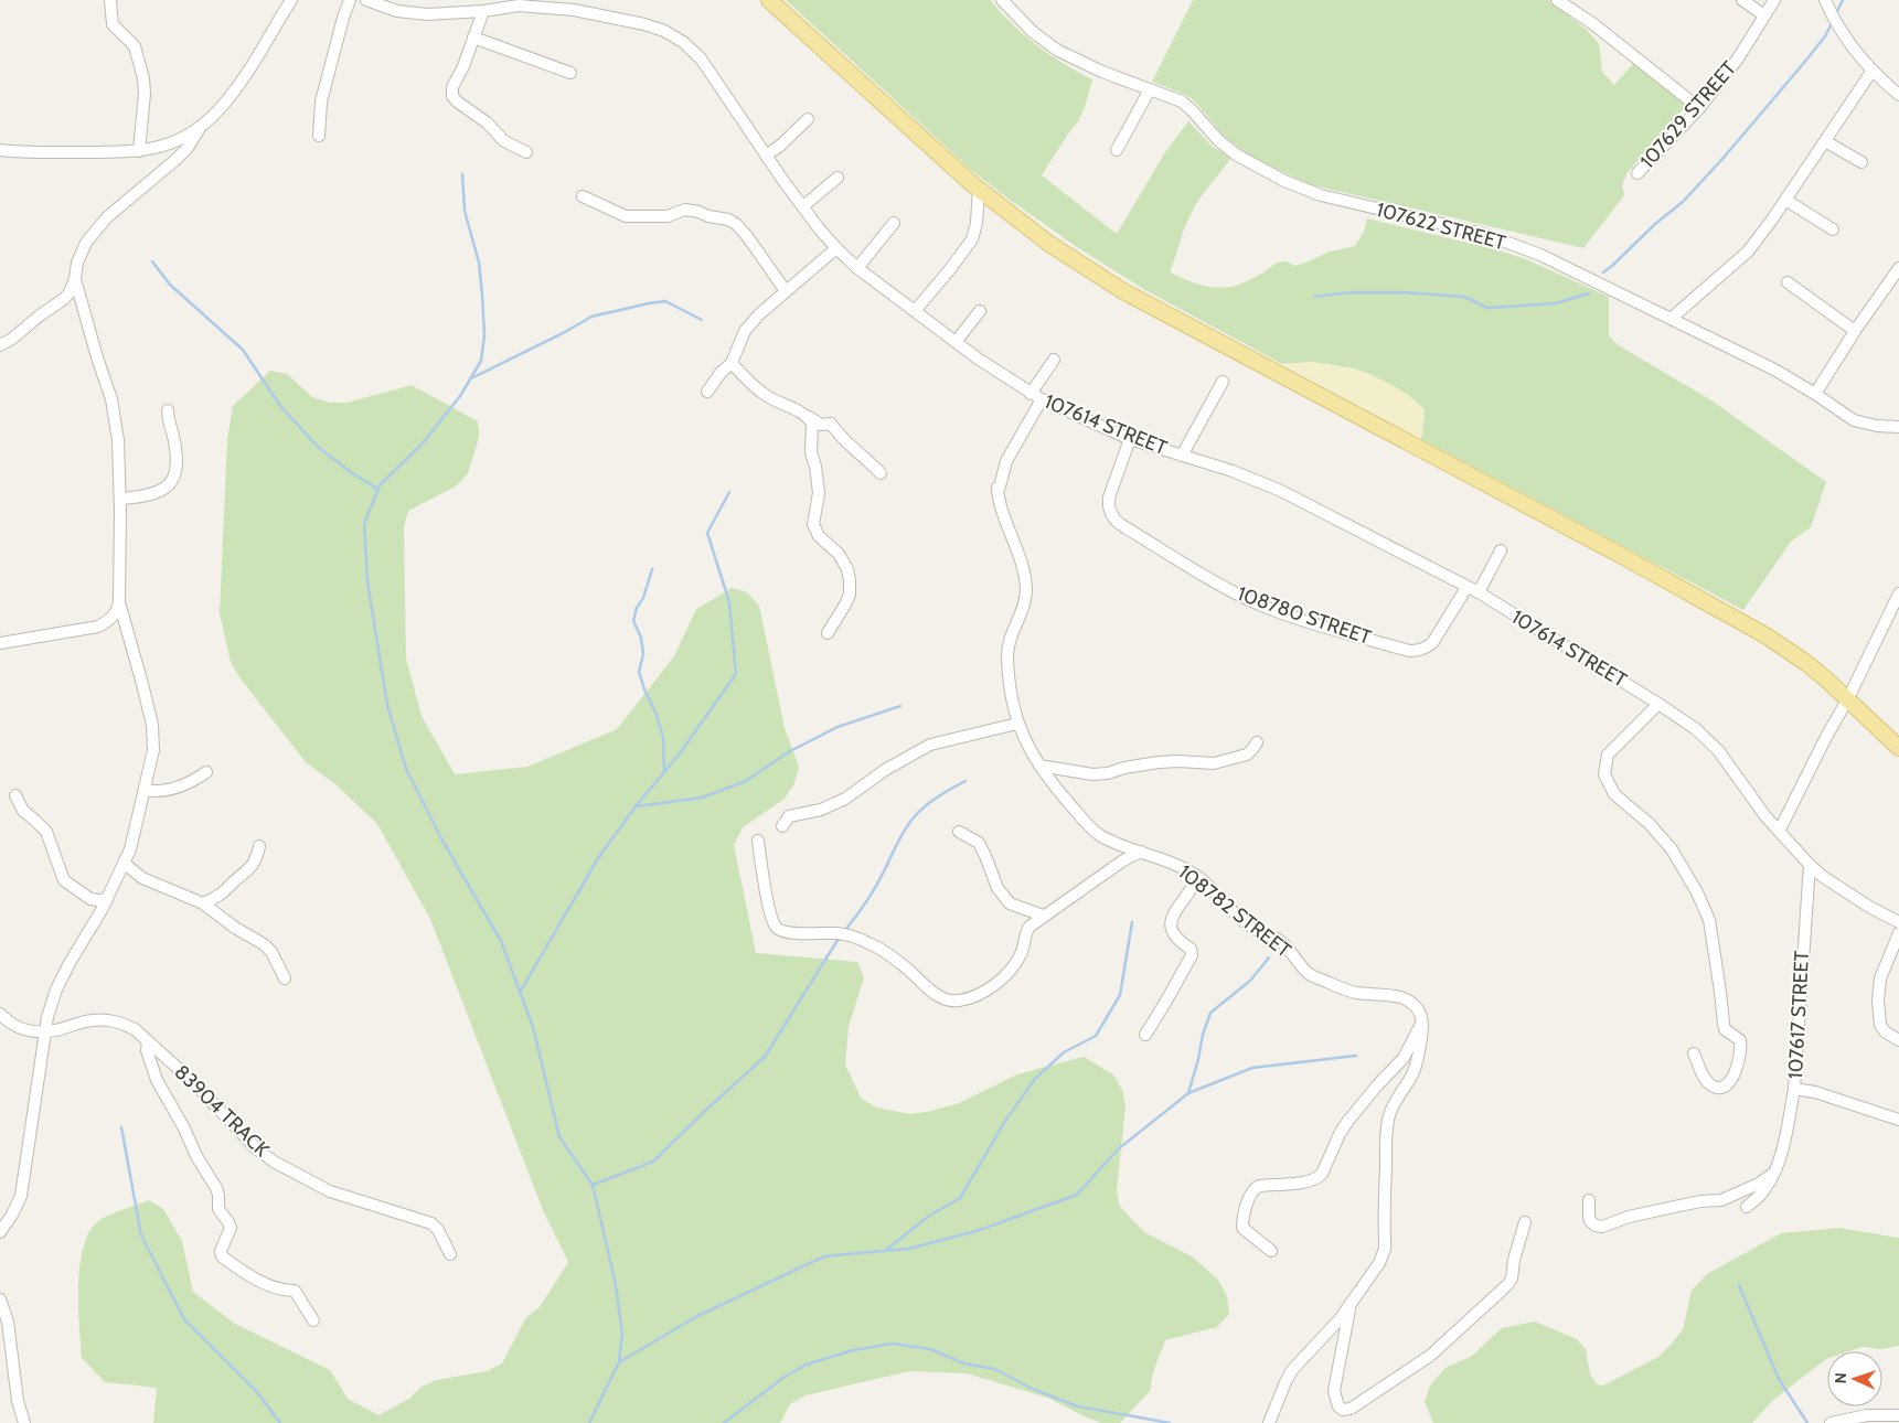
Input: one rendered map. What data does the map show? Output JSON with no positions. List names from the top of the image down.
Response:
{
  "streets": {
    "street": [
      "107629 STREET",
      "107622 STREET",
      "107614 STREET",
      "108780 STREET",
      "108782 STREET",
      "107617 STREET",
      "83904 TRACK"
    ]
  },
  "crossings": [
    ["107614 STREET", "108780 STREET"],
    ["107614 STREET", "108782 STREET"],
    ["107614 STREET", "107617 STREET"]
  ],
  "north": "left"
}
